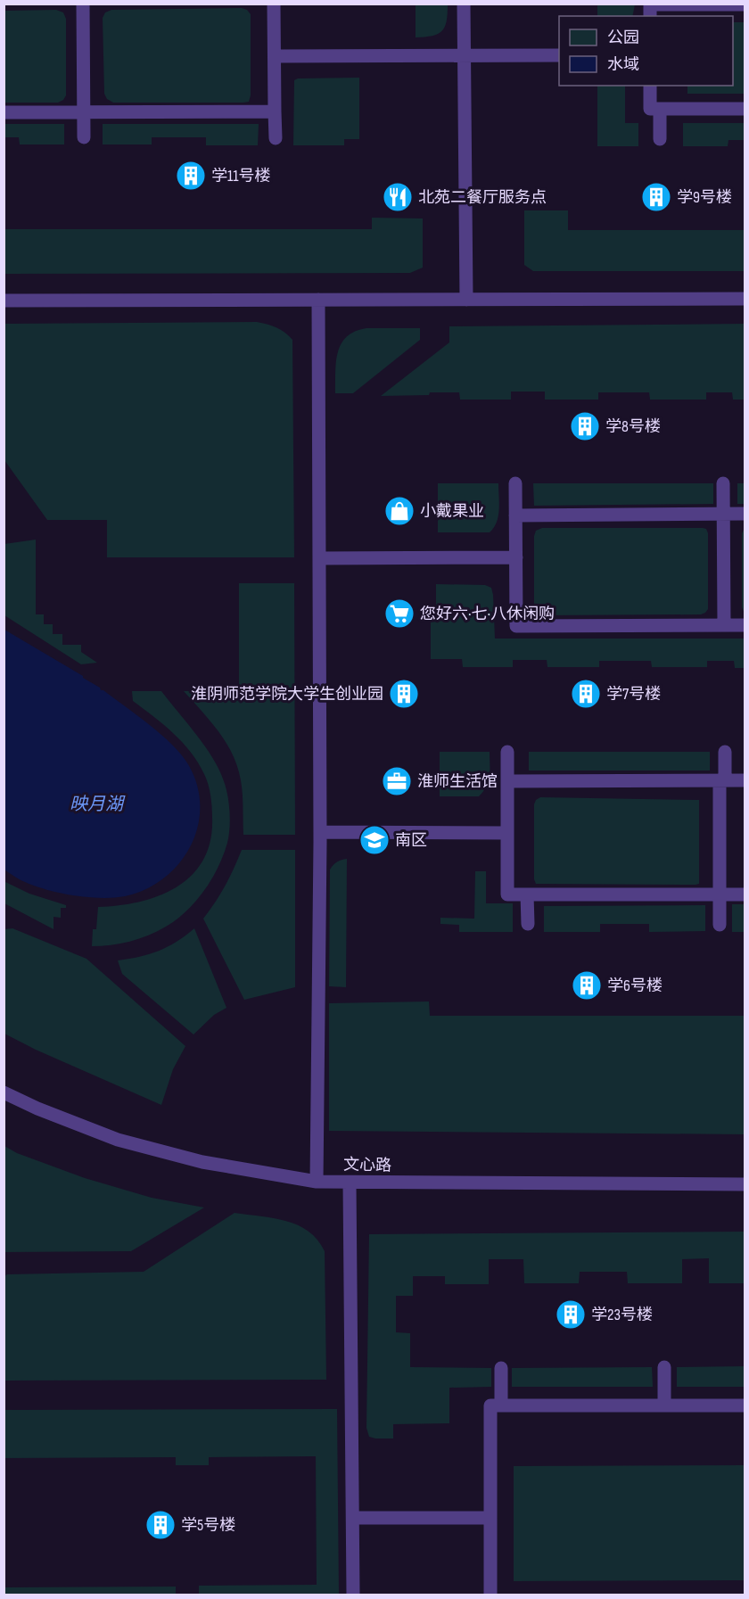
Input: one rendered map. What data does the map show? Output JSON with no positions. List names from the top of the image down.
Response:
{
  "streets": {
    "lane": ["文心路"]
  },
  "water": ["映月湖"],
  "places": {
    "building": [
      "学11号楼",
      "学9号楼",
      "学8号楼",
      "淮阴师范学院大学生创业园",
      "学7号楼",
      "学6号楼",
      "学23号楼",
      "学5号楼"
    ],
    "restaurant": ["北苑二餐厅服务点"],
    "shop": ["小戴果业"],
    "supermarket": ["您好六·七·八休闲购"],
    "office": ["淮师生活馆"],
    "school or university": ["南区"]
  },
  "legend": ["公园", "水域"]
}
